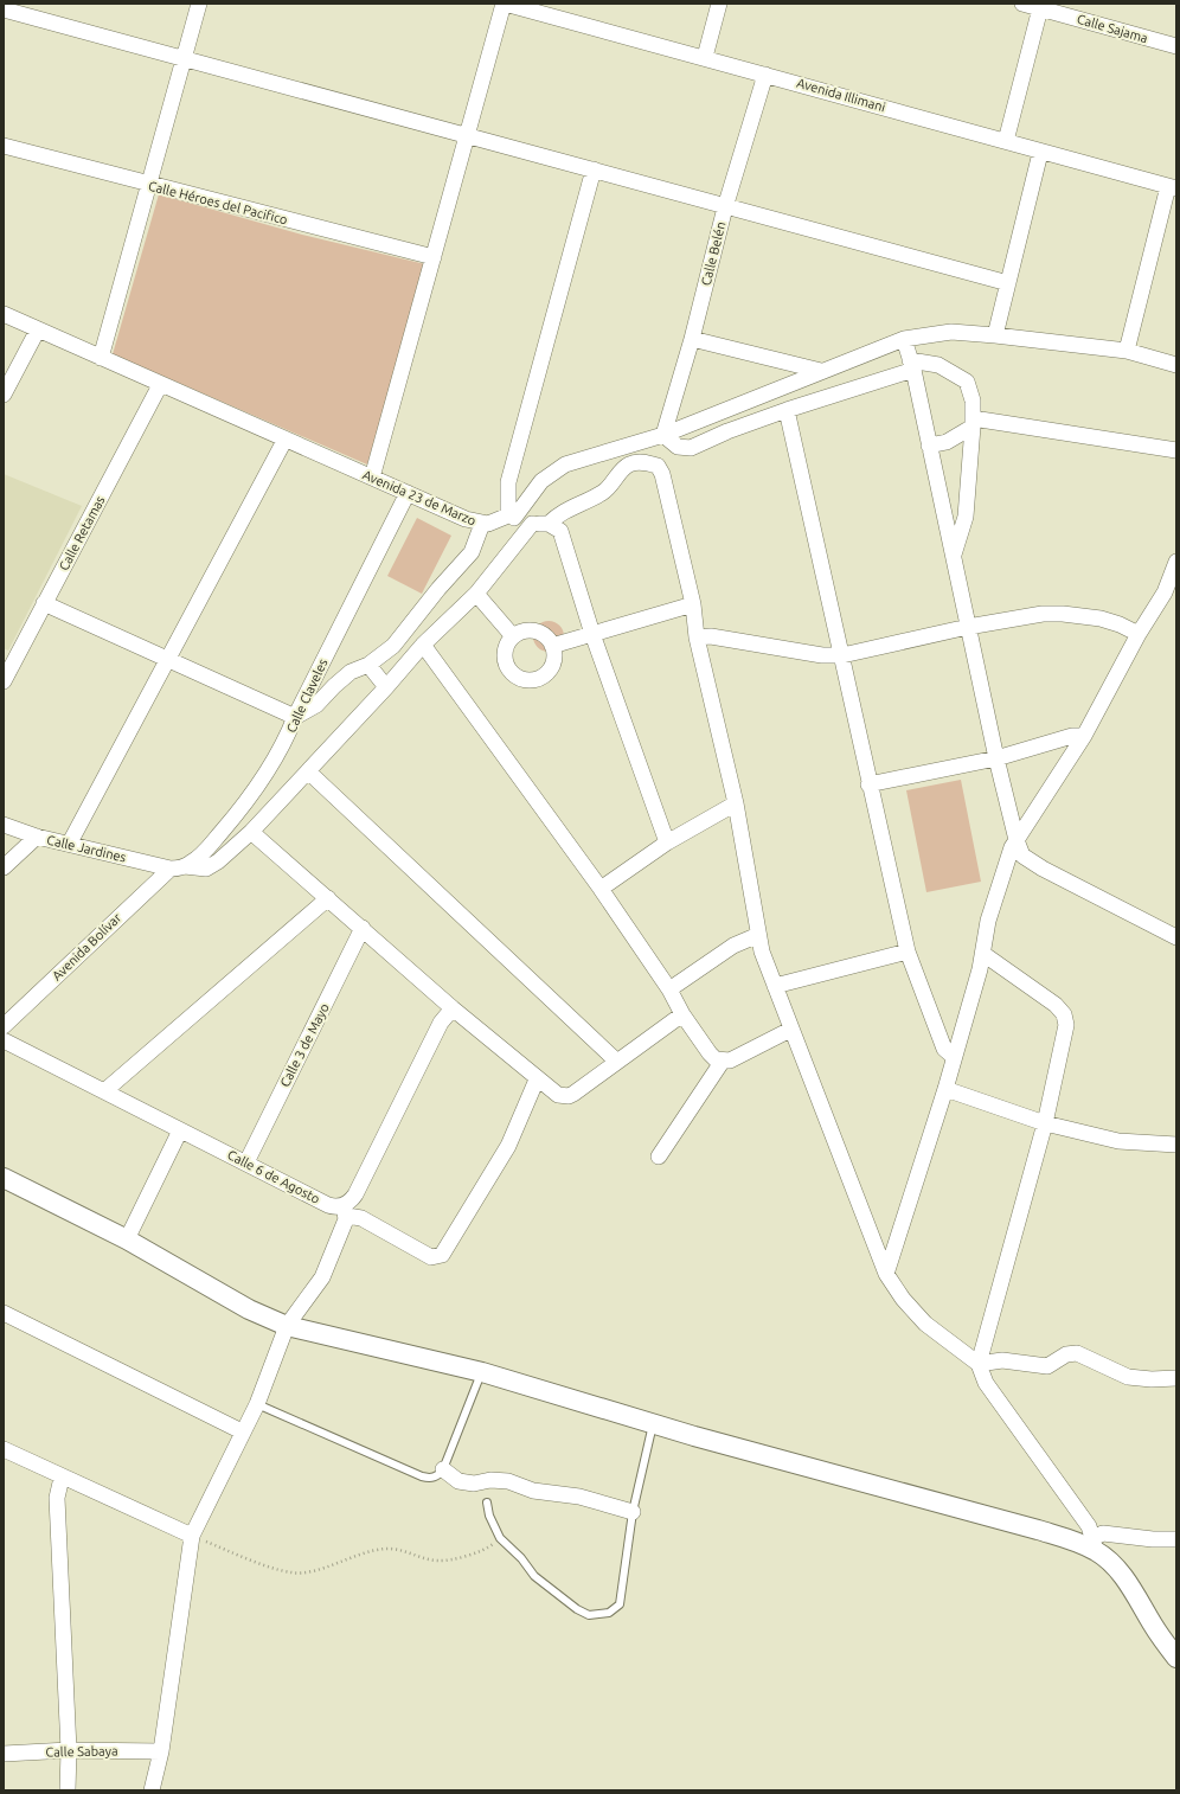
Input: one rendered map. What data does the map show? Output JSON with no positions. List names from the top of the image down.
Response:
{
  "streets": {
    "street": [
      "Calle Sajama",
      "Avenida Illimani",
      "Calle Héroes del Pacifico",
      "Calle Belén",
      "Avenida 23 de Marzo",
      "Calle Retamas",
      "Calle Claveles",
      "Calle Jardines",
      "Avenida Bolívar",
      "Calle 3 de Mayo",
      "Calle 6 de Agosto",
      "Calle Sabaya"
    ]
  },
  "crossings": [
    ["Avenida Illimani", "Calle Belén"],
    ["Avenida 23 de Marzo", "Calle Retamas"],
    ["Avenida 23 de Marzo", "Calle Claveles"],
    ["Calle Claveles", "Calle Jardines"],
    ["Calle Claveles", "Avenida Bolívar"],
    ["Calle Jardines", "Avenida Bolívar"],
    ["Calle 3 de Mayo", "Calle 6 de Agosto"]
  ]
}
